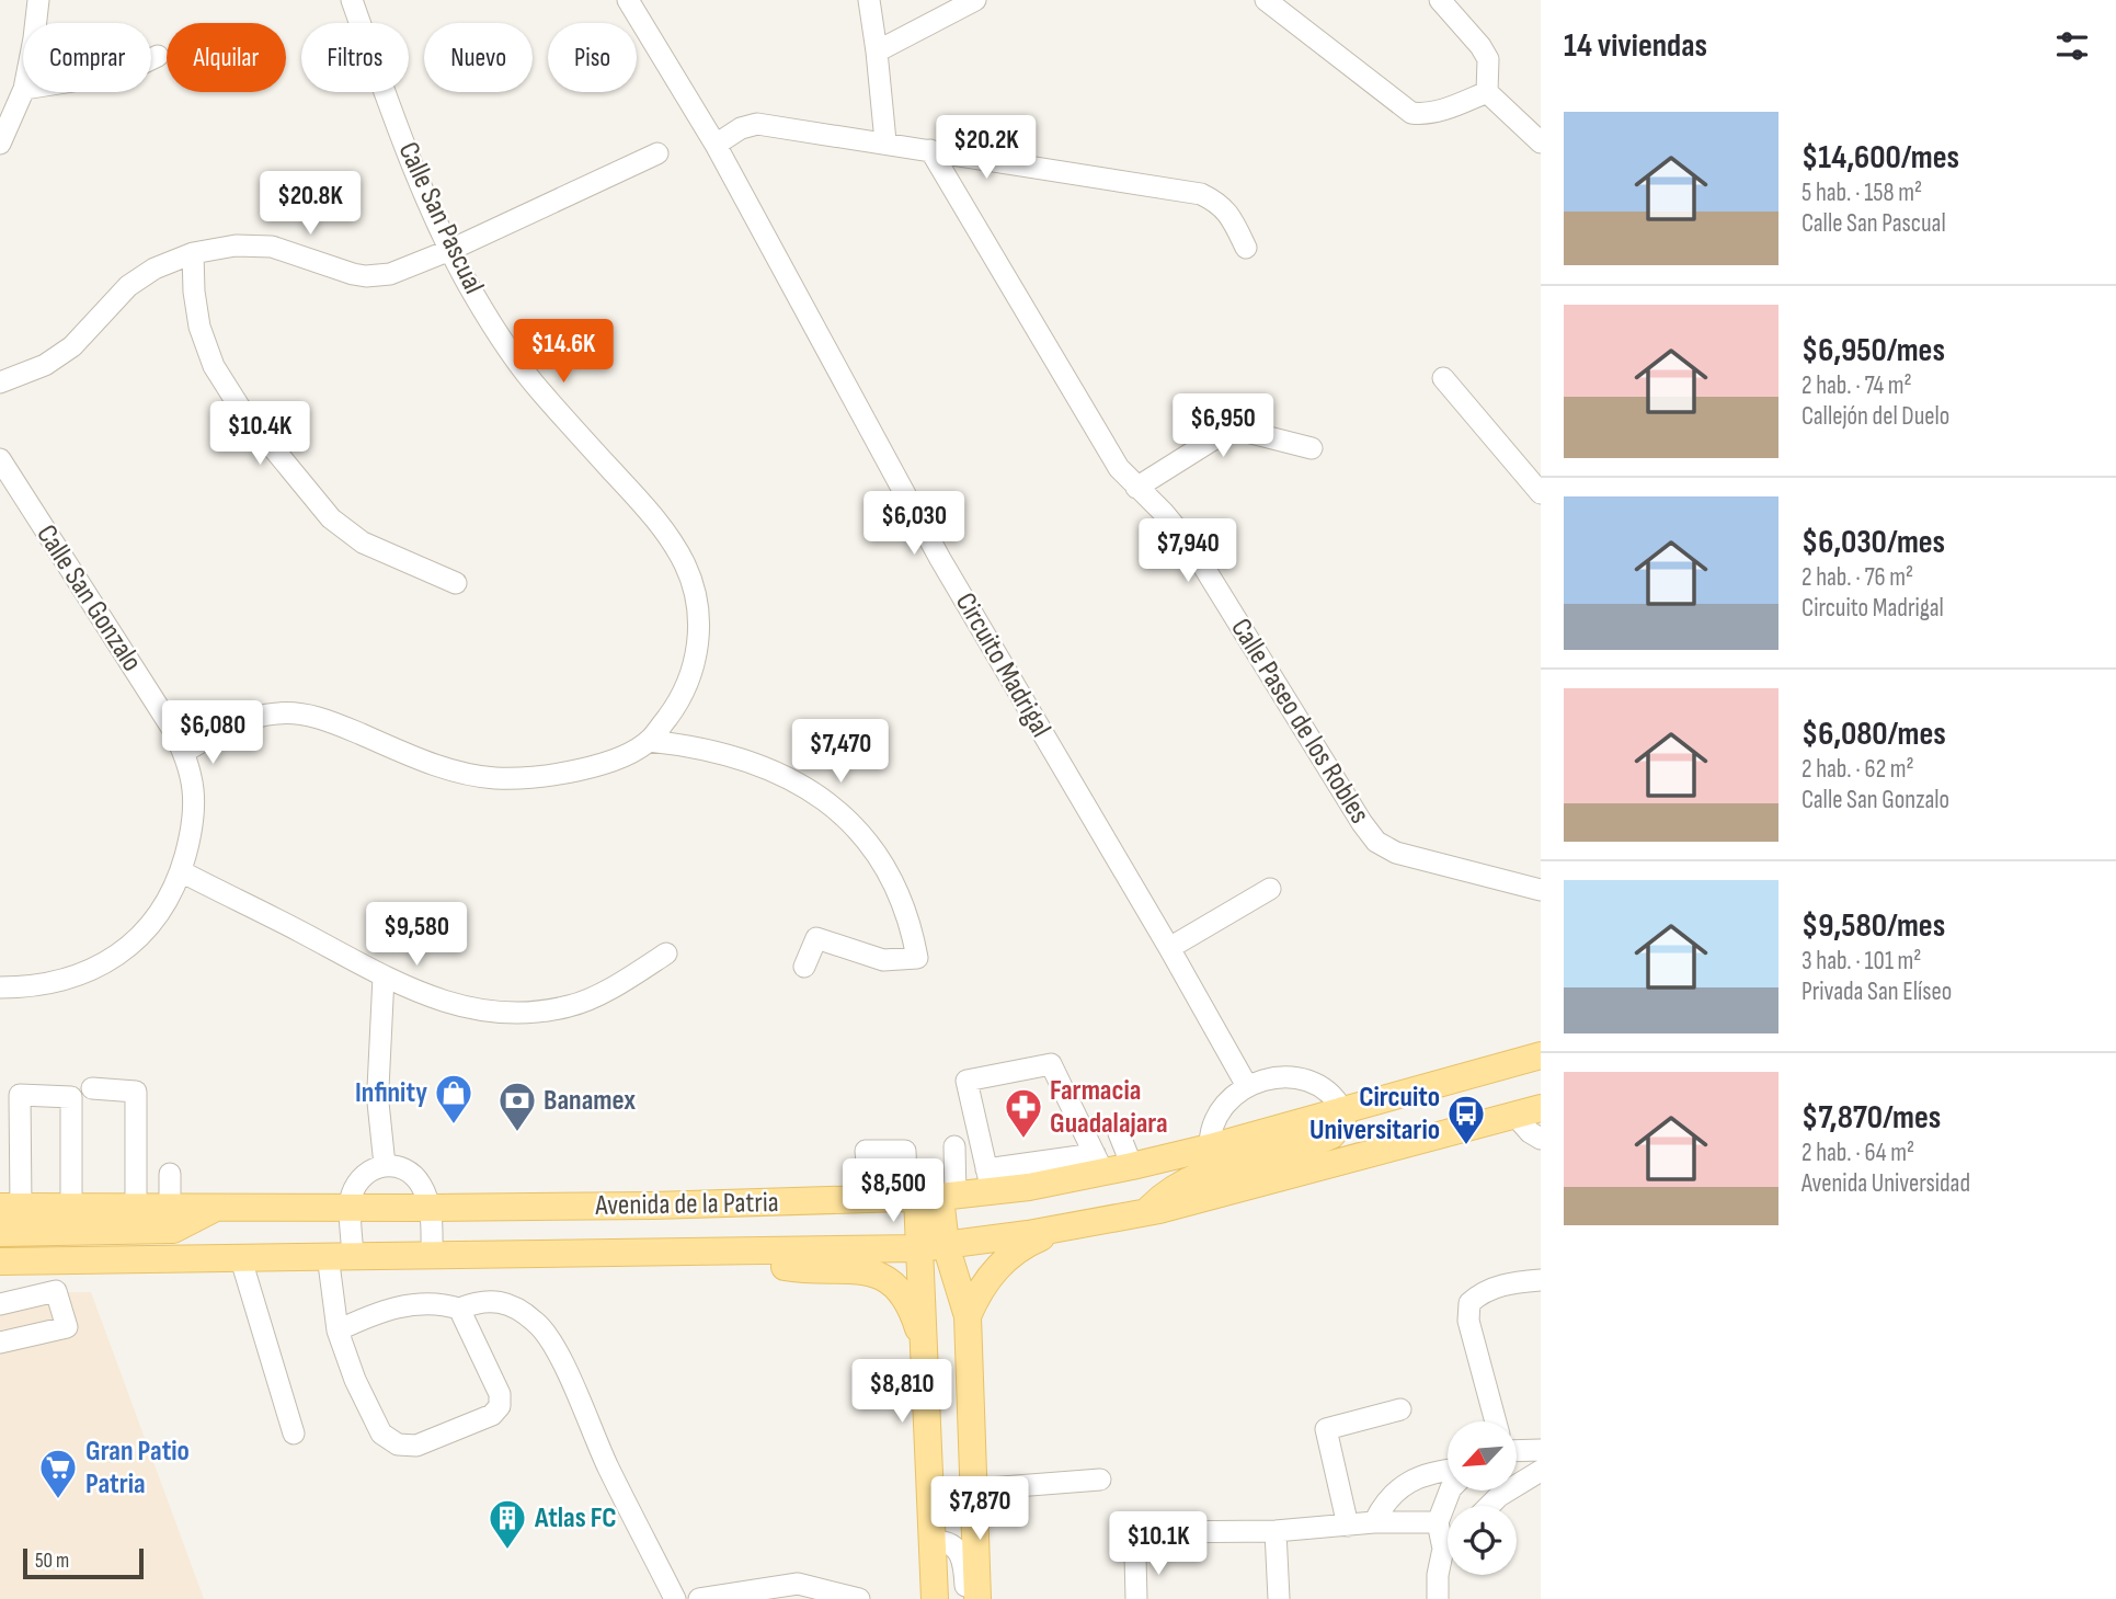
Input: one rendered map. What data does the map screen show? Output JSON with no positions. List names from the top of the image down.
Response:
{
  "streets": {
    "main road": ["Avenida de la Patria"],
    "street": [
      "Calle San Pascual",
      "Calle San Gonzalo",
      "Circuito Madrigal",
      "Calle Paseo de los Robles"
    ]
  },
  "crossings": [
    ["Calle San Pascual", "Calle San Gonzalo"]
  ],
  "places": {
    "shop": ["Infinity"],
    "bank": ["Banamex"],
    "pharmacy": ["Farmacia Guadalajara"],
    "bus stop": ["Circuito Universitario"],
    "supermarket": ["Gran Patio Patria"],
    "building": ["Atlas FC"]
  },
  "scale_bar": "50 m",
  "north": "bottom left",
  "page": {
    "heading": "14 viviendas",
    "chip": [
      "Comprar",
      "Alquilar",
      "Filtros",
      "Nuevo",
      "Piso"
    ],
    "list": [
      {
        "name": "$14,600/mes",
        "note": "5 hab. · 158 m² · Calle San Pascual"
      },
      {
        "name": "$6,950/mes",
        "note": "2 hab. · 74 m² · Callejón del Duelo"
      },
      {
        "name": "$6,030/mes",
        "note": "2 hab. · 76 m² · Circuito Madrigal"
      },
      {
        "name": "$6,080/mes",
        "note": "2 hab. · 62 m² · Calle San Gonzalo"
      },
      {
        "name": "$9,580/mes",
        "note": "3 hab. · 101 m² · Privada San Elíseo"
      },
      {
        "name": "$7,870/mes",
        "note": "2 hab. · 64 m² · Avenida Universidad"
      }
    ],
    "price": [
      "$20.2K",
      "$20.8K",
      "$14.6K",
      "$6,950",
      "$10.4K",
      "$6,030",
      "$7,940",
      "$6,080",
      "$7,470",
      "$9,580",
      "$8,500",
      "$8,810",
      "$7,870",
      "$10.1K"
    ],
    "scale": "50 m"
  }
}
